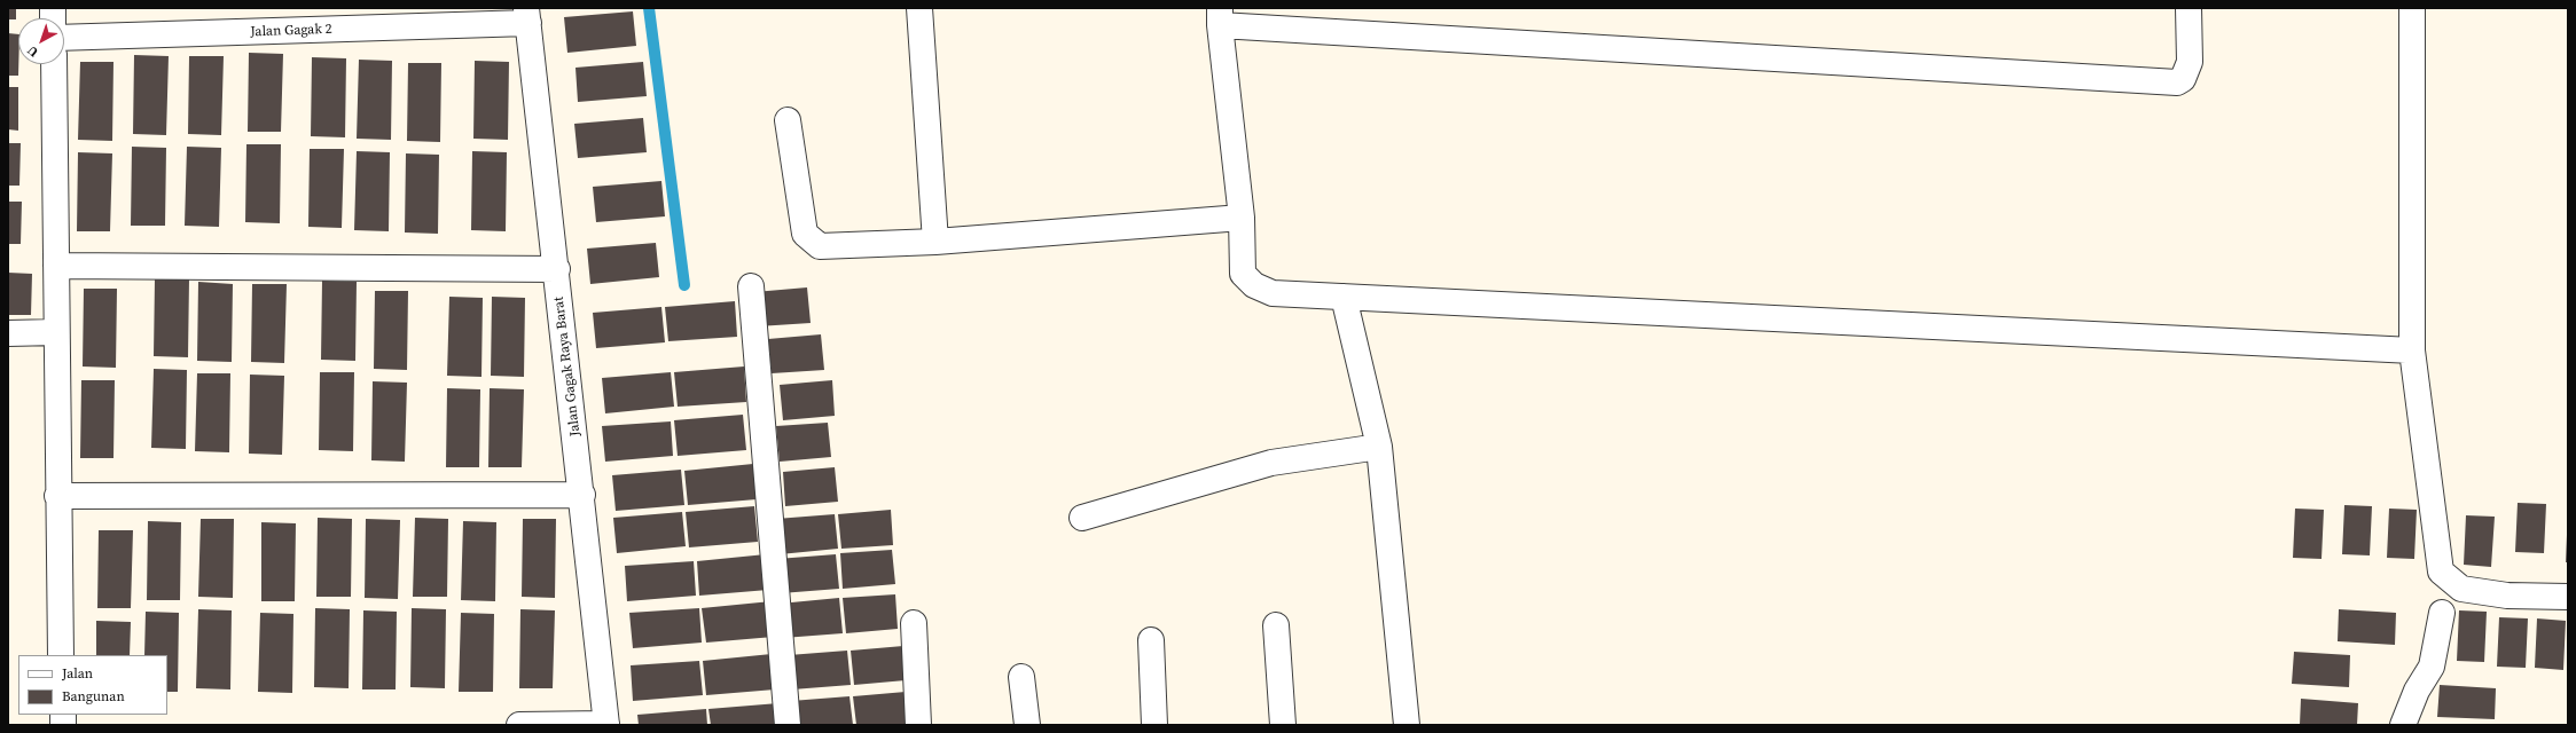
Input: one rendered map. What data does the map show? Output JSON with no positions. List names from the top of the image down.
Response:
{
  "streets": {
    "street": ["Jalan Gagak 2", "Jalan Gagak Raya Barat"]
  },
  "crossings": [
    ["Jalan Gagak 2", "Jalan Gagak Raya Barat"]
  ],
  "legend": ["Jalan", "Bangunan"],
  "north": "bottom left"
}
